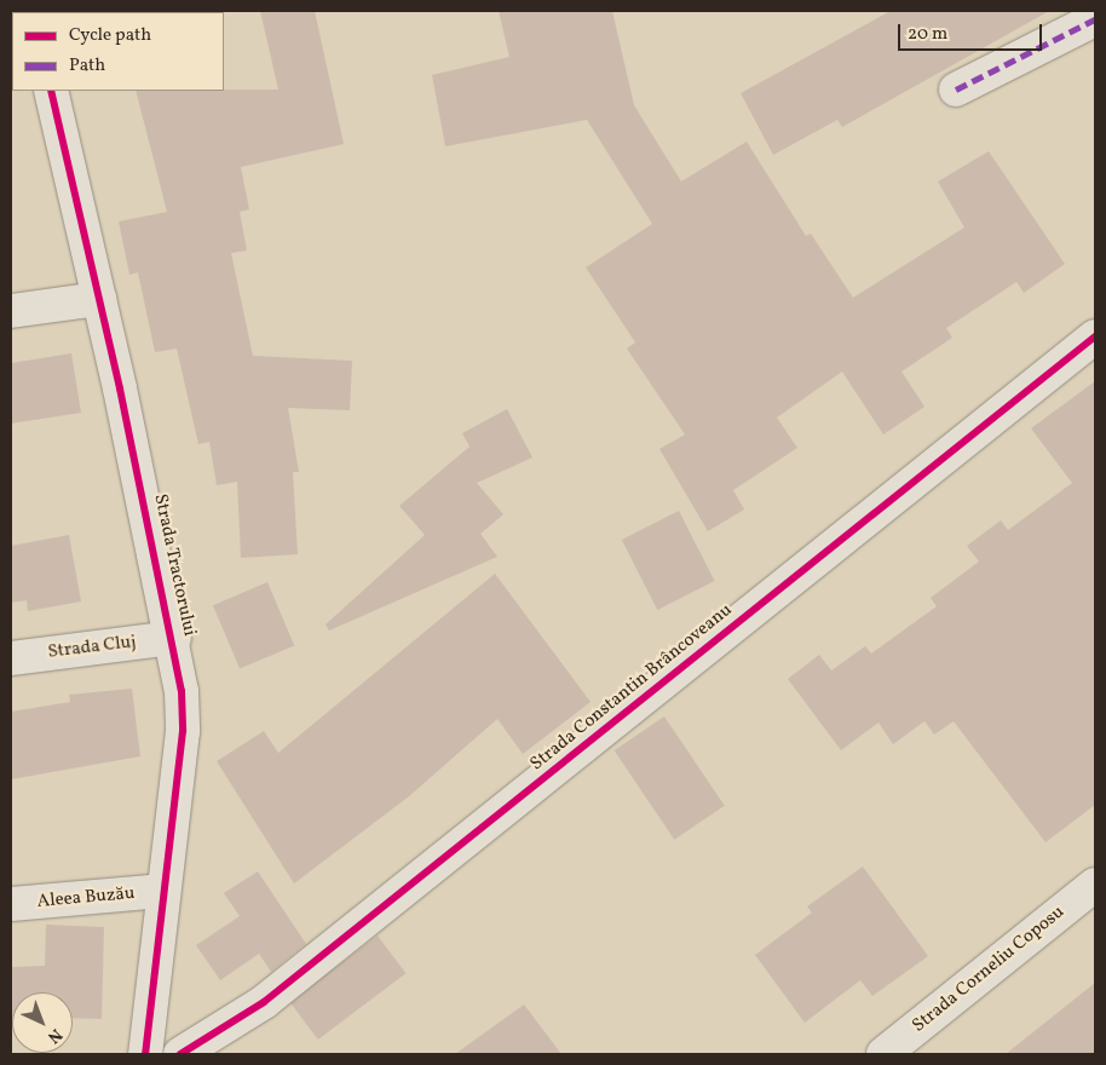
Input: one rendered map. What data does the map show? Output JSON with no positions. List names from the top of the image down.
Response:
{
  "streets": {
    "street": [
      "Strada Tractorului",
      "Strada Cluj",
      "Strada Constantin Brâncoveanu",
      "Aleea Buzău",
      "Strada Corneliu Coposu"
    ]
  },
  "crossings": [
    ["Strada Tractorului", "Strada Cluj"],
    ["Strada Tractorului", "Aleea Buzău"]
  ],
  "legend": ["Cycle path", "Path"],
  "scale_bar": "20 m",
  "north": "bottom right"
}
